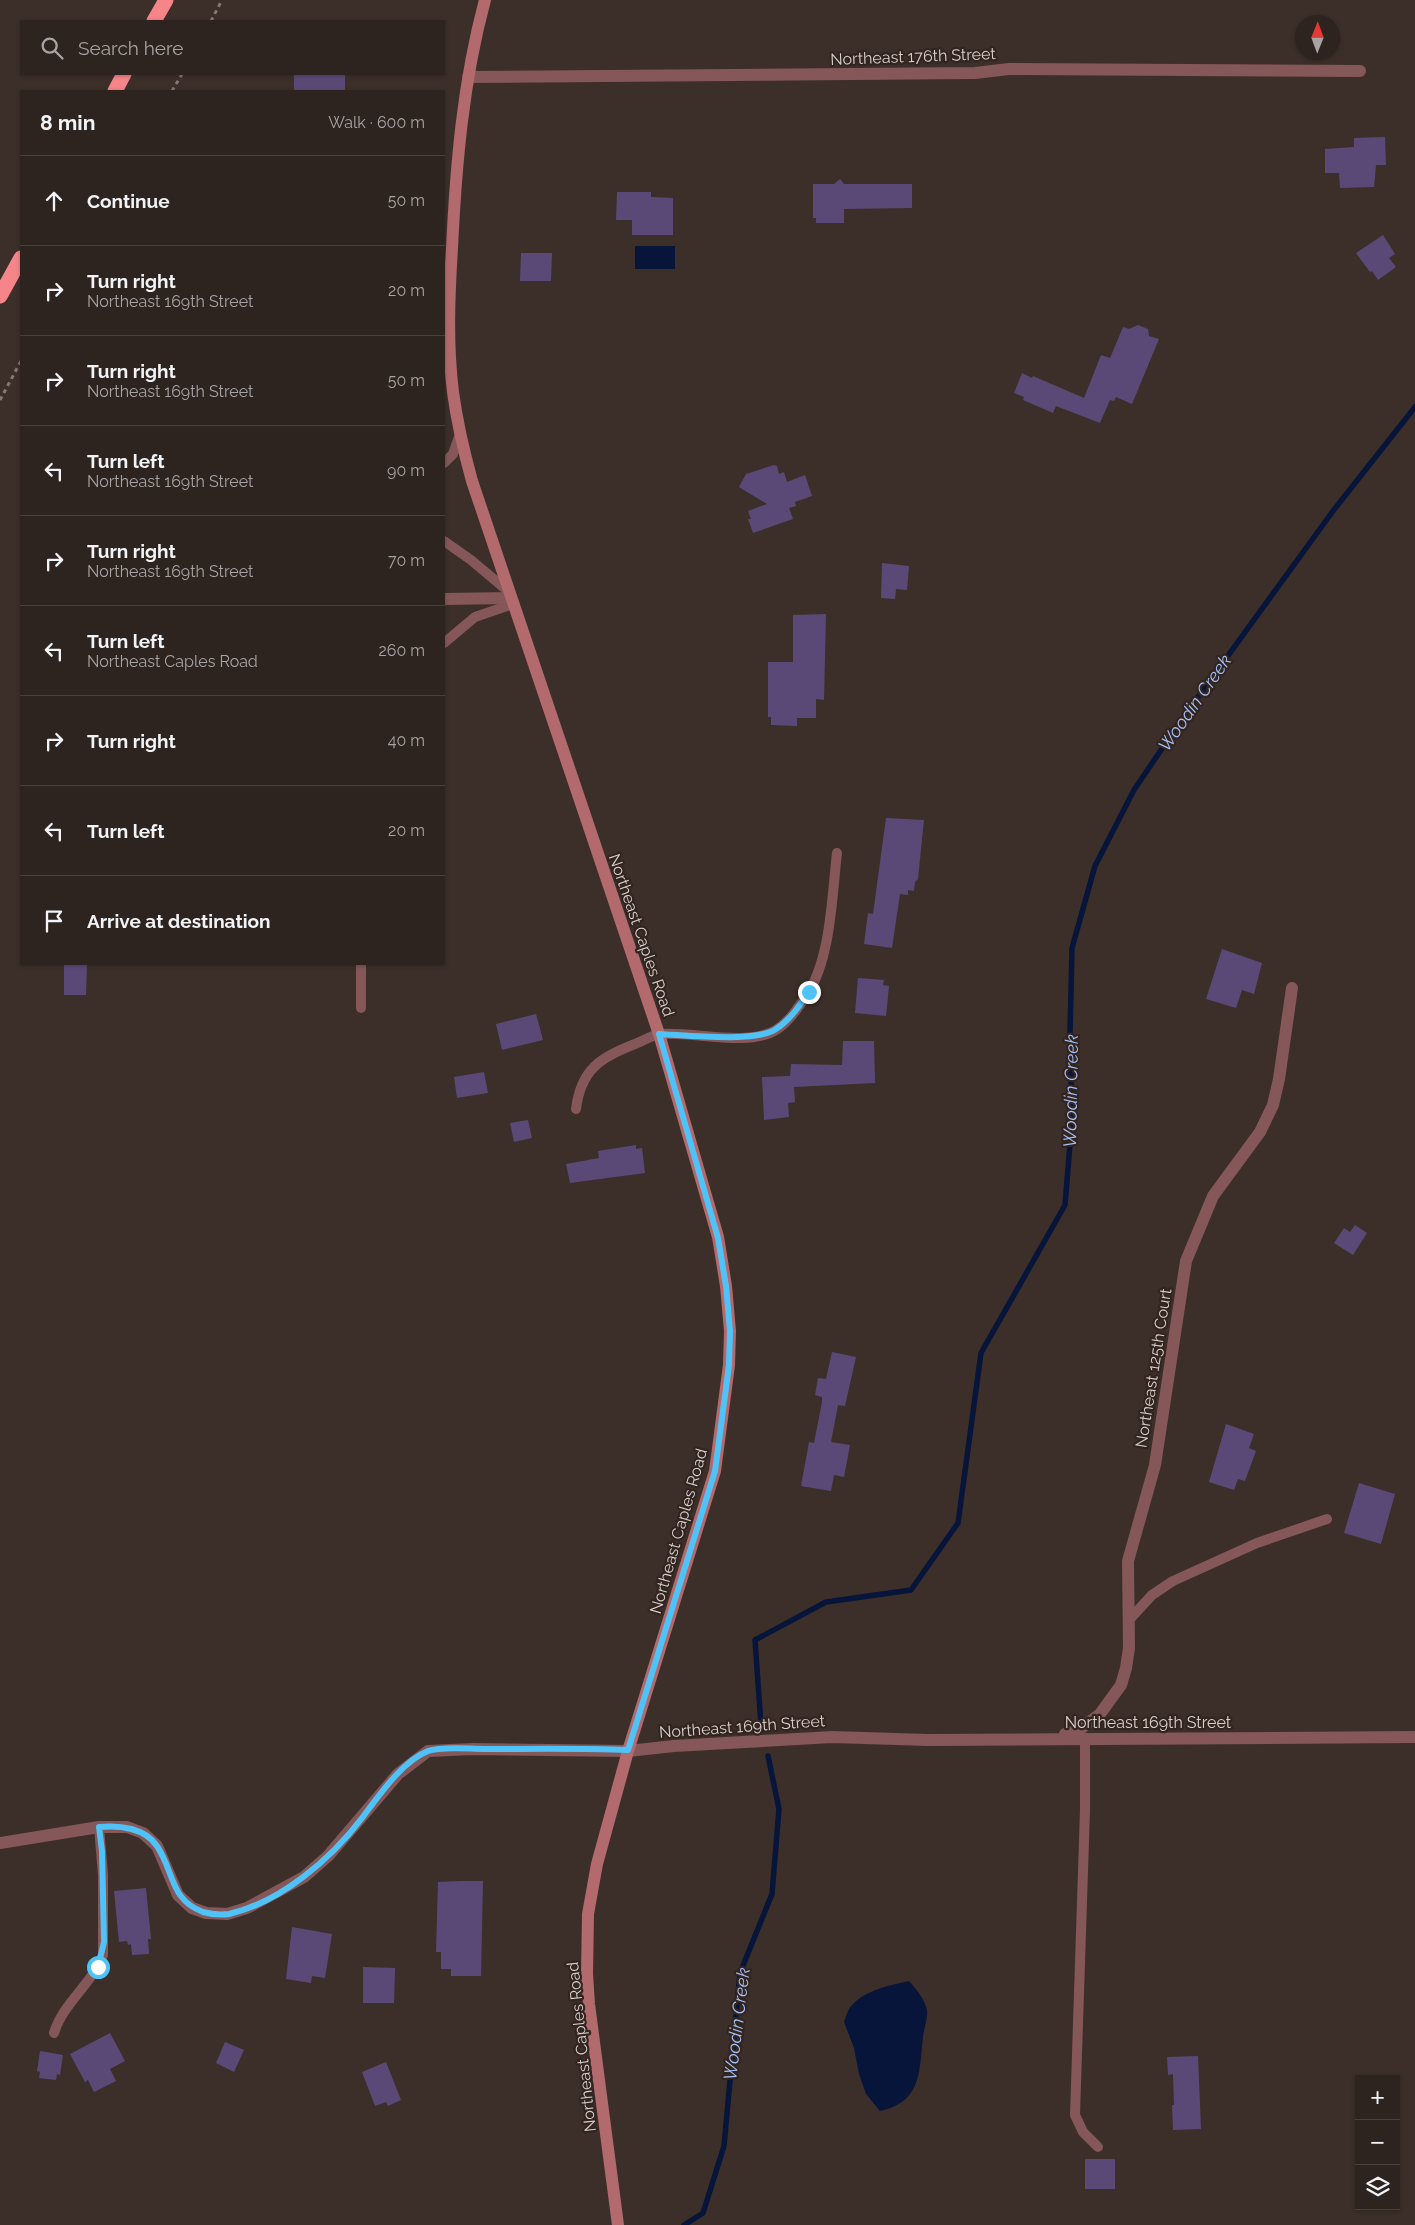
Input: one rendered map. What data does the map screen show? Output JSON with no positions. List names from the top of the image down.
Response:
{
  "streets": {
    "main road": ["Northeast Caples Road"],
    "street": ["Northeast 176th Street", "Northeast 125th Court", "Northeast 169th Street"]
  },
  "crossings": [
    ["Northeast 176th Street", "Northeast Caples Road"],
    ["Northeast Caples Road", "Northeast 169th Street"],
    ["Northeast 125th Court", "Northeast 169th Street"]
  ],
  "water": ["Woodin Creek"],
  "north": "top",
  "page": {
    "search": "Search here",
    "heading": ["8 min", "Walk · 600 m"],
    "list": [
      ["Continue", "50 m"],
      ["Turn right", "Northeast 169th Street", "20 m"],
      ["Turn right", "Northeast 169th Street", "50 m"],
      ["Turn left", "Northeast 169th Street", "90 m"],
      ["Turn right", "Northeast 169th Street", "70 m"],
      ["Turn left", "Northeast Caples Road", "260 m"],
      ["Turn right", "40 m"],
      ["Turn left", "20 m"],
      "Arrive at destination"
    ],
    "map_buttons": ["+", "−"]
  }
}
